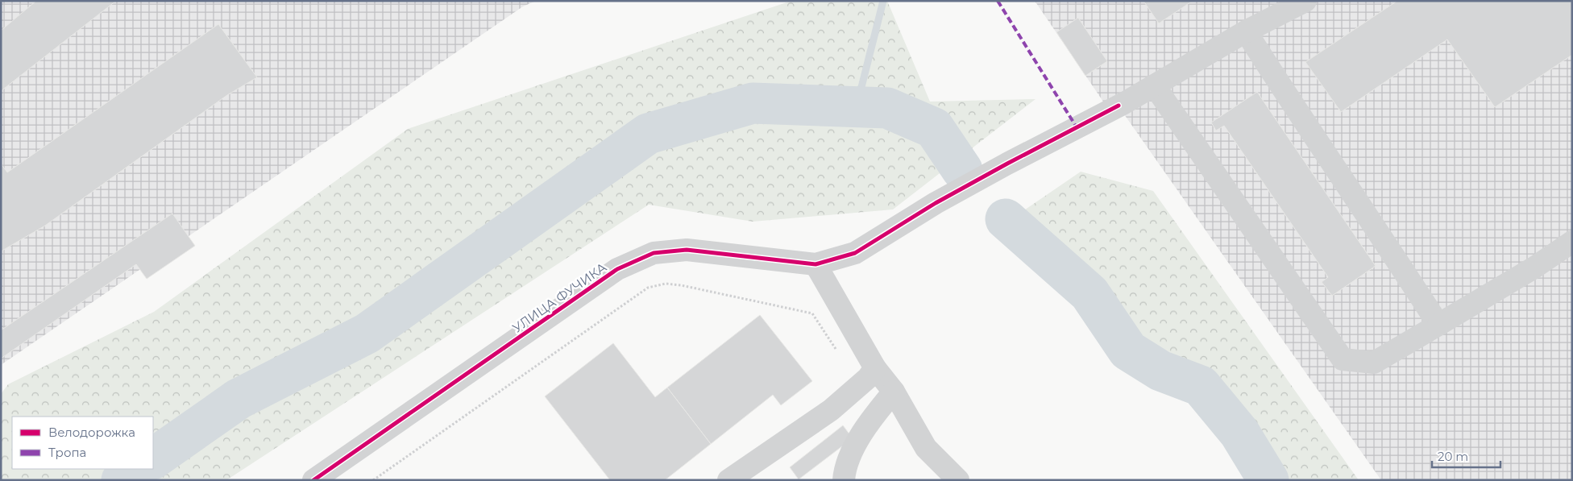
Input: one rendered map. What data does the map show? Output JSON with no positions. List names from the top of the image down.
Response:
{
  "streets": {
    "street": ["УЛИЦА ФУЧИКА"]
  },
  "legend": ["Велодорожка", "Тропа"],
  "scale_bar": "20 m"
}
